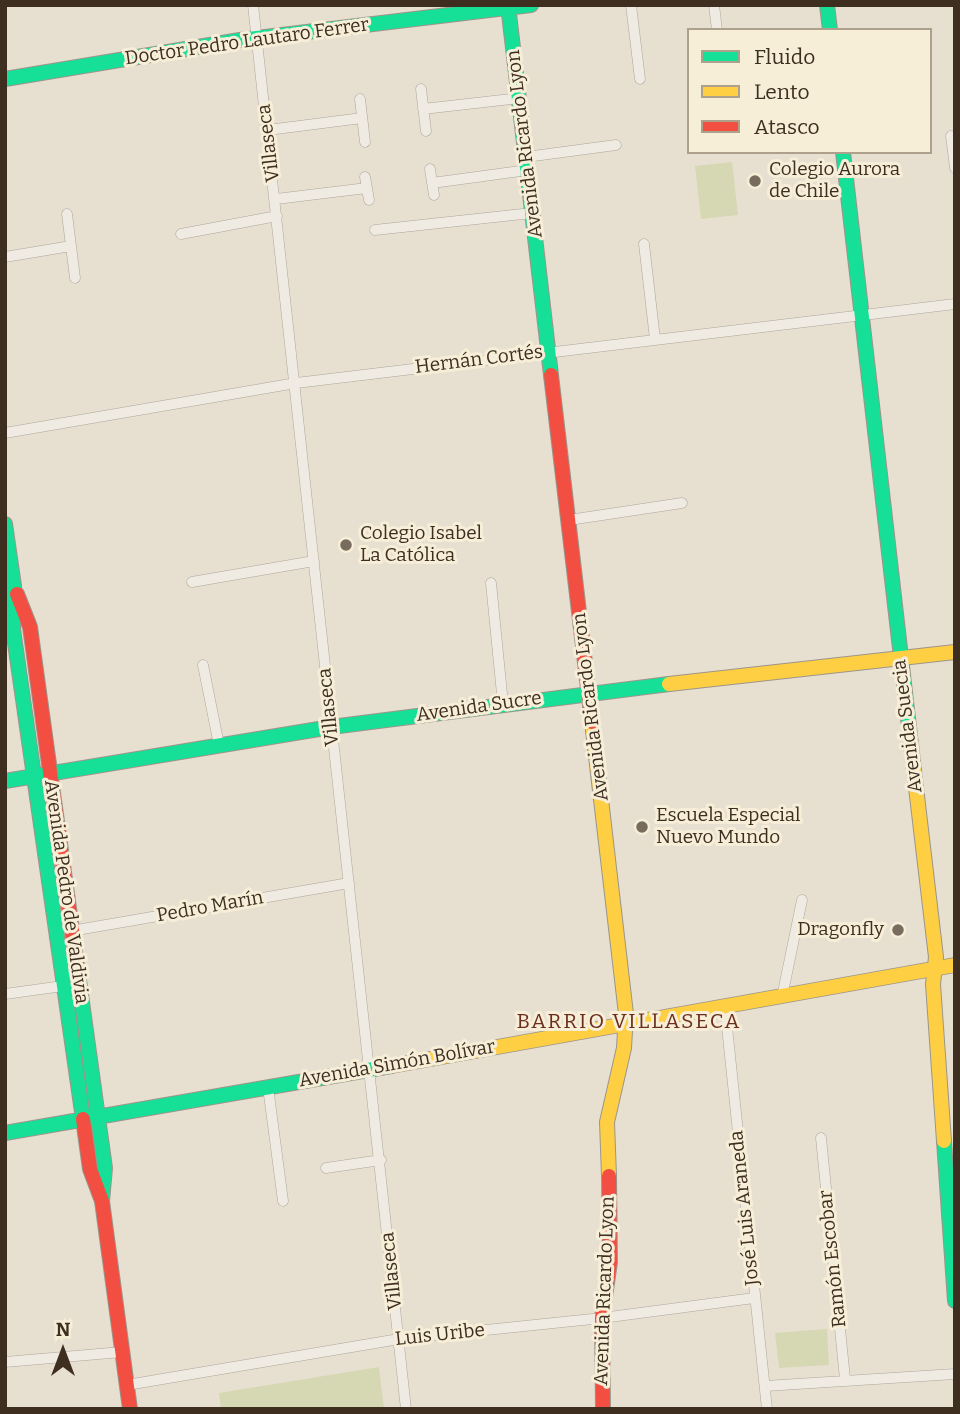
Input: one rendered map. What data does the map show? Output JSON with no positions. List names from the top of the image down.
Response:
{
  "streets": {
    "street": [
      "Doctor Pedro Lautaro Ferrer",
      "Villaseca",
      "Avenida Ricardo Lyon",
      "Hernán Cortés",
      "Avenida Sucre",
      "Avenida Suecia",
      "Avenida Pedro de Valdivia",
      "Pedro Marín",
      "Avenida Simón Bolívar",
      "José Luis Araneda",
      "Ramón Escobar",
      "Luis Uribe"
    ]
  },
  "crossings": [
    ["Doctor Pedro Lautaro Ferrer", "Villaseca"],
    ["Doctor Pedro Lautaro Ferrer", "Avenida Ricardo Lyon"],
    ["Villaseca", "Hernán Cortés"],
    ["Villaseca", "Avenida Sucre"],
    ["Villaseca", "Pedro Marín"],
    ["Villaseca", "Avenida Simón Bolívar"],
    ["Villaseca", "Luis Uribe"],
    ["Avenida Ricardo Lyon", "Hernán Cortés"],
    ["Avenida Ricardo Lyon", "Avenida Sucre"],
    ["Avenida Ricardo Lyon", "Avenida Simón Bolívar"],
    ["Avenida Ricardo Lyon", "Luis Uribe"],
    ["Hernán Cortés", "Avenida Suecia"],
    ["Avenida Sucre", "Avenida Suecia"],
    ["Avenida Sucre", "Avenida Pedro de Valdivia"],
    ["Avenida Suecia", "Avenida Simón Bolívar"],
    ["Avenida Pedro de Valdivia", "Pedro Marín"],
    ["Avenida Pedro de Valdivia", "Avenida Simón Bolívar"],
    ["Avenida Pedro de Valdivia", "Luis Uribe"],
    ["Avenida Simón Bolívar", "José Luis Araneda"],
    ["José Luis Araneda", "Luis Uribe"]
  ],
  "districts": ["BARRIO VILLASECA"],
  "places": [
    "Colegio Aurora de Chile",
    "Colegio Isabel La Católica",
    "Escuela Especial Nuevo Mundo",
    "Dragonfly"
  ],
  "legend": ["Fluido", "Lento", "Atasco"],
  "north": "top"
}
